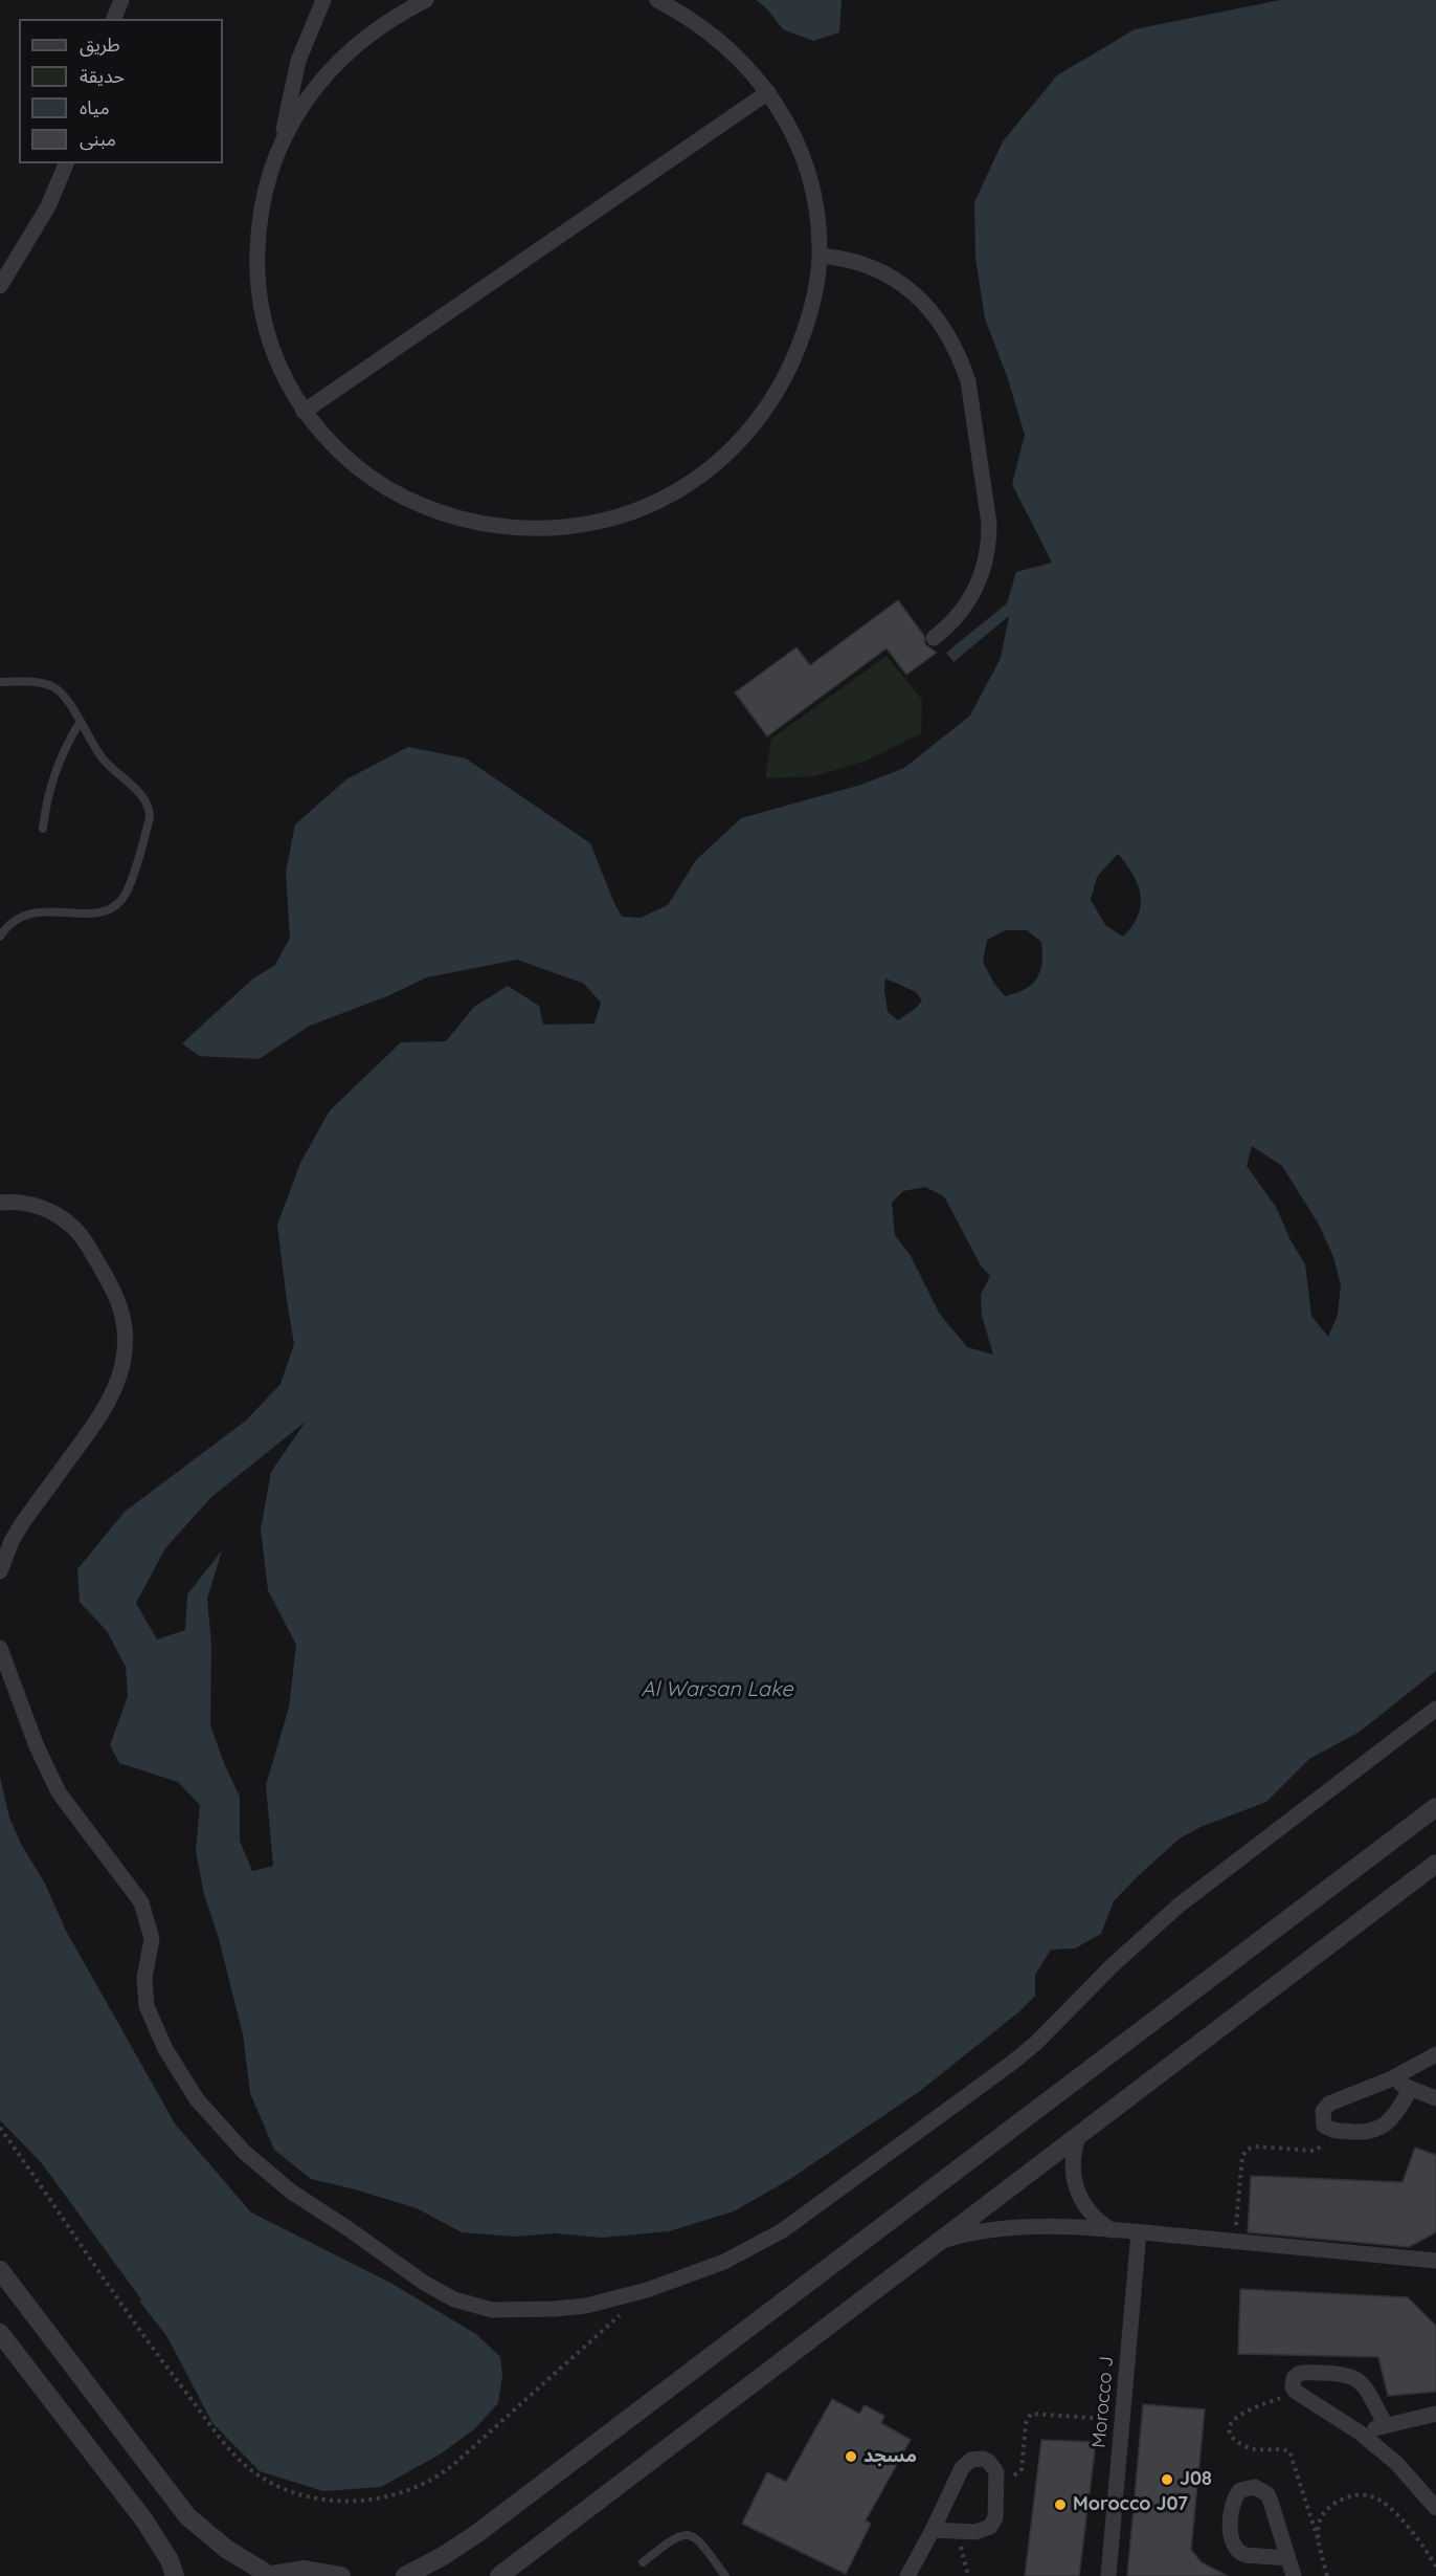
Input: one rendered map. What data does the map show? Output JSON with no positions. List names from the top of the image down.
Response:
{
  "streets": {
    "street": ["Morocco J"]
  },
  "water": ["Al Warsan Lake"],
  "places": ["مسجد", "J08", "Morocco J07"],
  "legend": [
    "طريق",
    "حديقة",
    "مياه",
    "مبنى"
  ]
}
